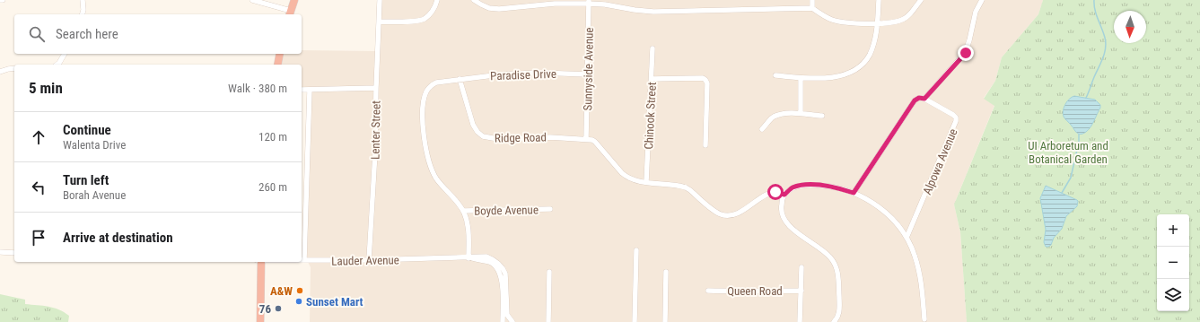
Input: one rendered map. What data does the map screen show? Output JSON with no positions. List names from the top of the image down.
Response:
{
  "streets": {
    "street": [
      "Sunnyside Avenue",
      "Paradise Drive",
      "Chinook Street",
      "Lenter Street",
      "Ridge Road",
      "Alpowa Avenue",
      "Boyde Avenue",
      "Lauder Avenue",
      "Queen Road"
    ]
  },
  "crossings": [
    ["Sunnyside Avenue", "Paradise Drive"],
    ["Sunnyside Avenue", "Ridge Road"],
    ["Paradise Drive", "Ridge Road"],
    ["Chinook Street", "Ridge Road"],
    ["Lenter Street", "Lauder Avenue"]
  ],
  "parks": ["UI Arboretum and Botanical Garden"],
  "places": ["A&W", "Sunset Mart", "76"],
  "north": "bottom",
  "page": {
    "search": "Search here",
    "heading": ["5 min", "Walk · 380 m"],
    "list": [
      ["Continue", "Walenta Drive", "120 m"],
      ["Turn left", "Borah Avenue", "260 m"],
      "Arrive at destination"
    ],
    "map_buttons": ["+", "−"]
  }
}
